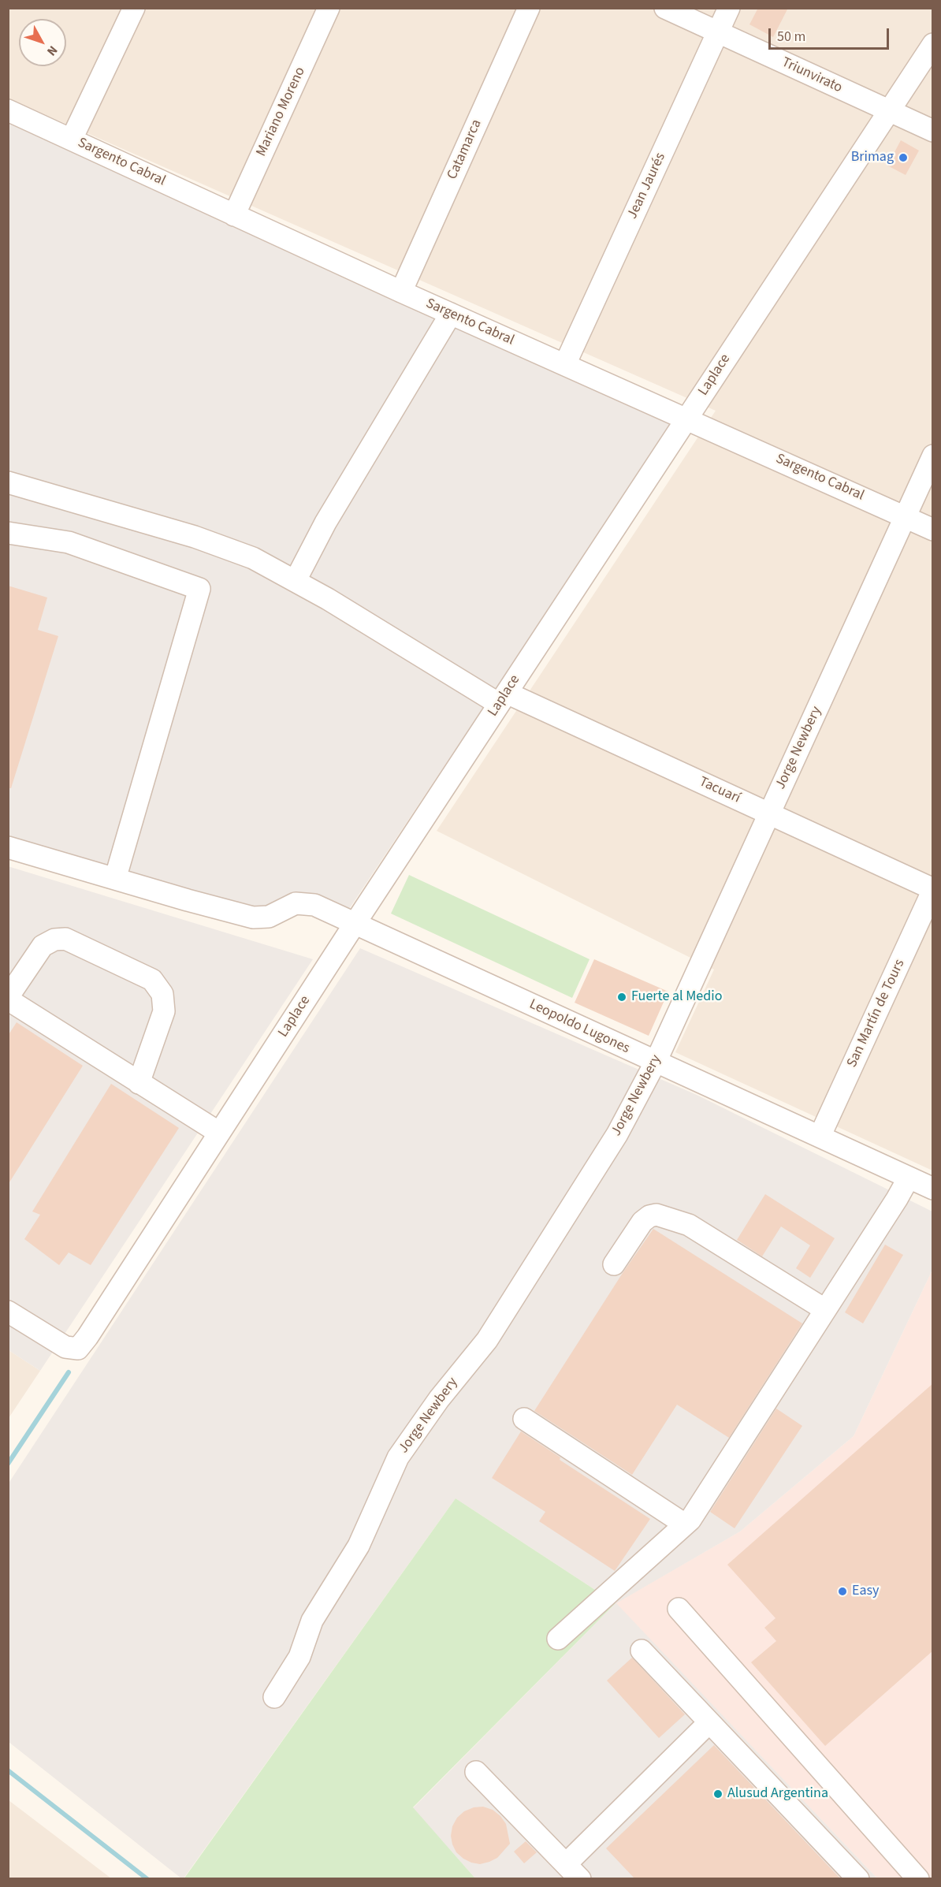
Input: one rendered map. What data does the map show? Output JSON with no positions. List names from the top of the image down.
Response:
{
  "streets": {
    "street": [
      "Triunvirato",
      "Mariano Moreno",
      "Catamarca",
      "Sargento Cabral",
      "Jean Jaurés",
      "Laplace",
      "Jorge Newbery",
      "Tacuarí",
      "San Martín de Tours",
      "Leopoldo Lugones"
    ]
  },
  "crossings": [
    ["Triunvirato", "Jean Jaurés"],
    ["Triunvirato", "Laplace"],
    ["Mariano Moreno", "Sargento Cabral"],
    ["Catamarca", "Sargento Cabral"],
    ["Sargento Cabral", "Jean Jaurés"],
    ["Sargento Cabral", "Laplace"],
    ["Sargento Cabral", "Jorge Newbery"],
    ["Laplace", "Tacuarí"],
    ["Laplace", "Leopoldo Lugones"],
    ["Jorge Newbery", "Tacuarí"],
    ["Jorge Newbery", "Leopoldo Lugones"],
    ["Tacuarí", "San Martín de Tours"],
    ["San Martín de Tours", "Leopoldo Lugones"]
  ],
  "places": [
    "Brimag",
    "Fuerte al Medio",
    "Easy",
    "Alusud Argentina"
  ],
  "scale_bar": "50 m",
  "north": "bottom right"
}
